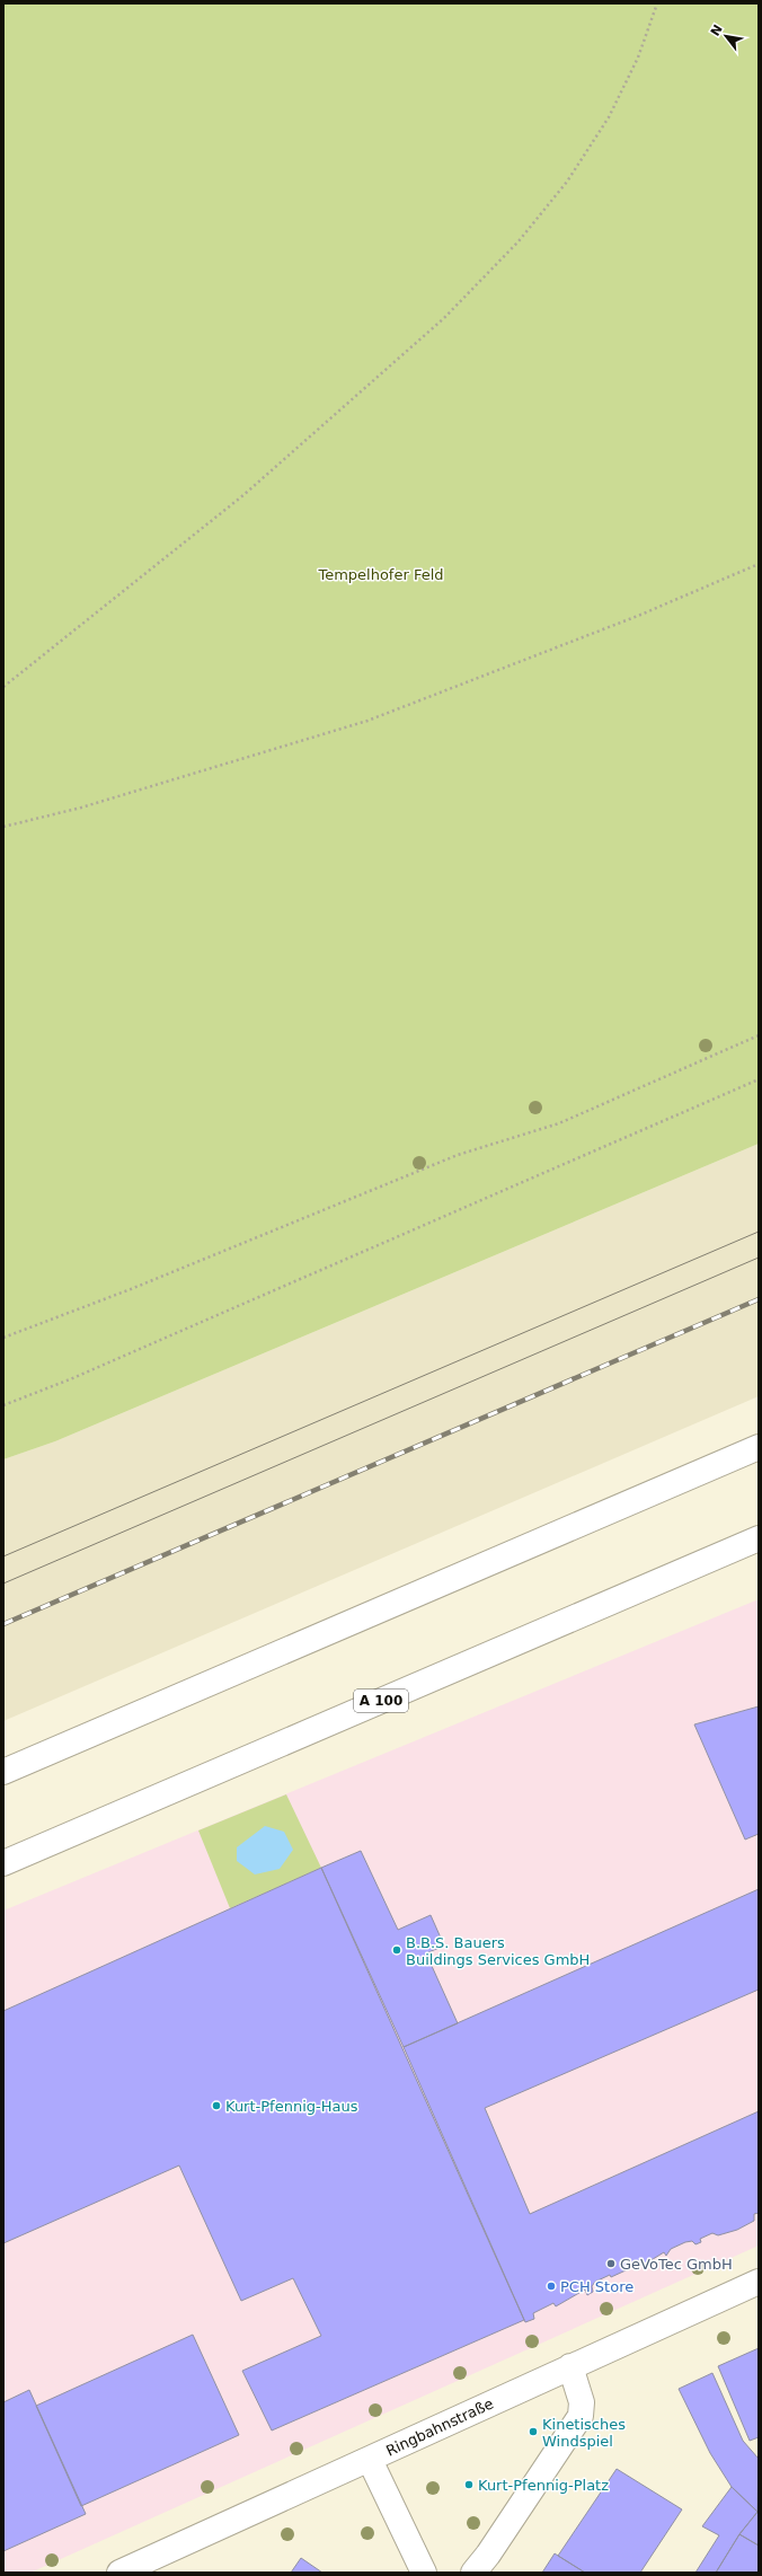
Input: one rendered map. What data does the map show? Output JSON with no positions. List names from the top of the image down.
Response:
{
  "streets": {
    "main road": ["A 100", "Ringbahnstraße"]
  },
  "parks": ["Tempelhofer Feld"],
  "places": [
    "B.B.S. Bauers Buildings Services GmbH",
    "Kurt-Pfennig-Haus",
    "GeVoTec GmbH",
    "PCH Store",
    "Kinetisches Windspiel",
    "Kurt-Pfennig-Platz"
  ],
  "north": "top left"
}
